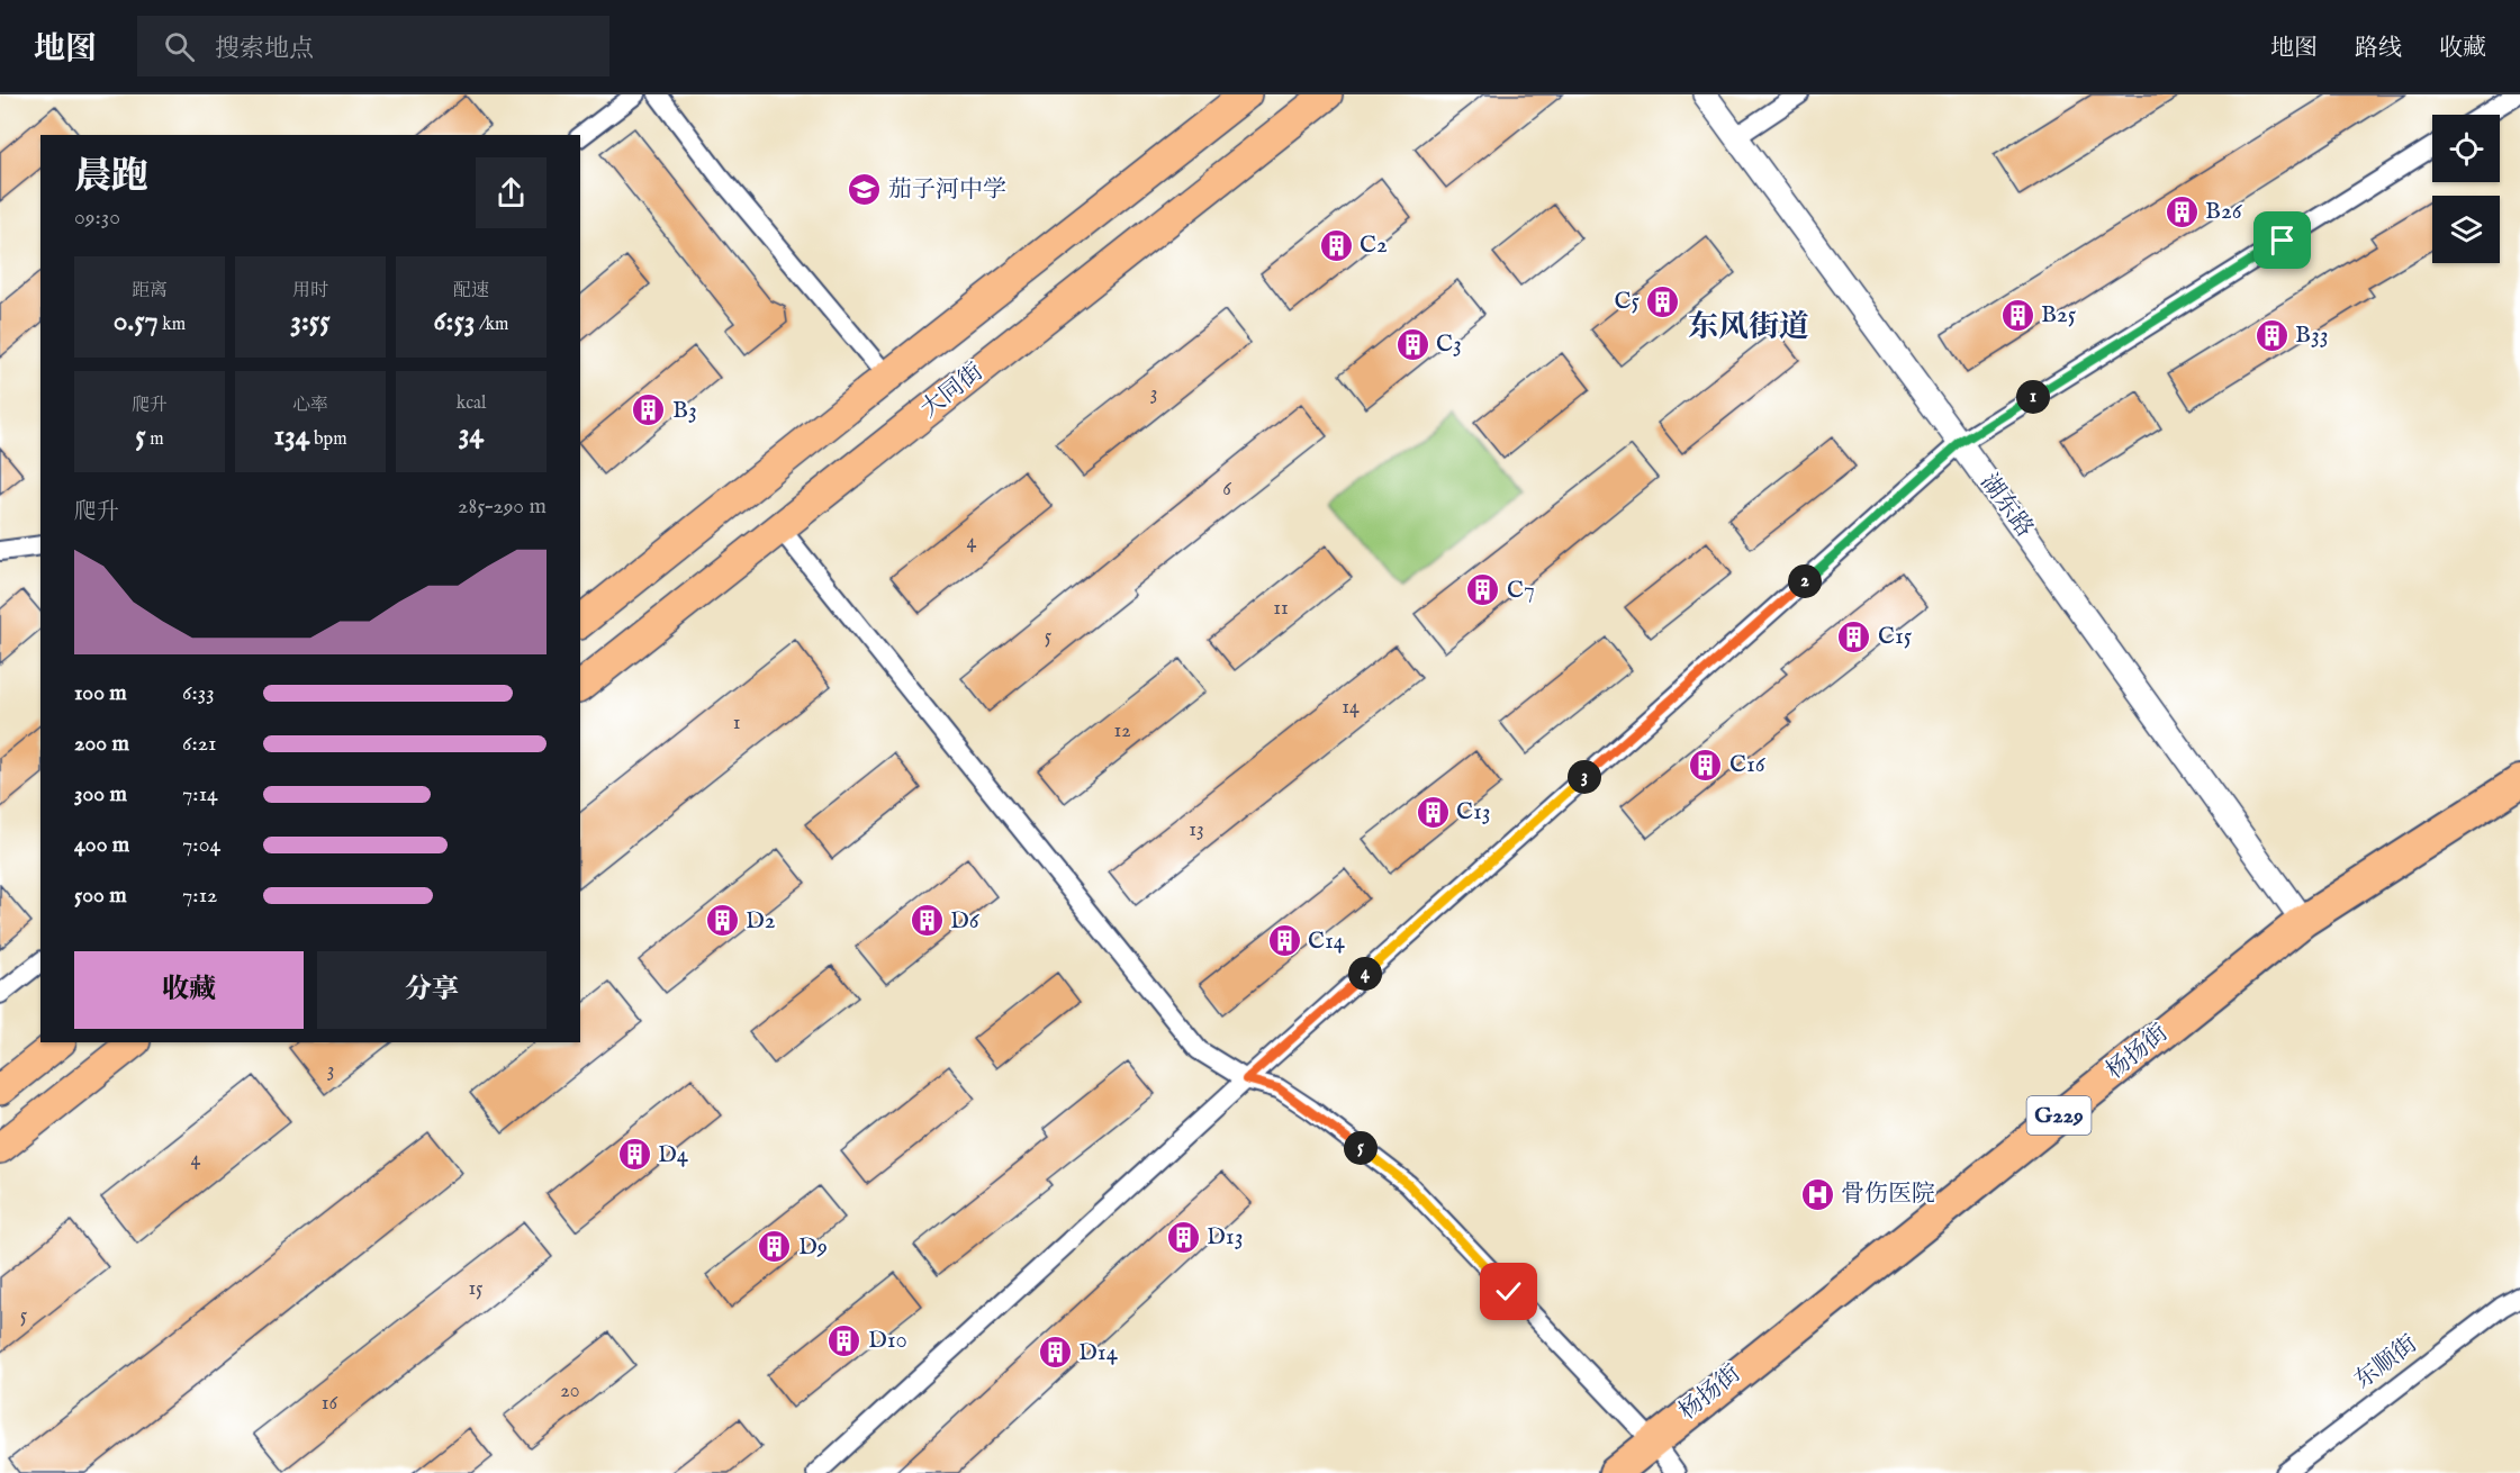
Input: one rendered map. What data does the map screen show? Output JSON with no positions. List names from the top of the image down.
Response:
{
  "streets": {
    "highway": ["杨扬街", "G229"],
    "main road": ["大同街"],
    "street": ["湖东路", "东顺街"]
  },
  "crossings": [
    ["湖东路", "杨扬街"]
  ],
  "districts": ["东风街道"],
  "places": {
    "school or university": ["茄子河中学"],
    "building": [
      "B26",
      "C2",
      "C5",
      "B25",
      "B33",
      "C3",
      "B3",
      "C7",
      "C15",
      "C16",
      "C13",
      "D2",
      "D6",
      "C14",
      "D4",
      "D13",
      "D9",
      "D10",
      "D14"
    ],
    "hospital": ["骨伤医院"]
  },
  "house_numbers": [
    "3",
    "6",
    "4",
    "11",
    "5",
    "14",
    "1",
    "12",
    "13",
    "3",
    "4",
    "15",
    "5",
    "20",
    "16"
  ],
  "page": {
    "header": "地图",
    "search": "搜索地点",
    "nav": ["地图", "路线", "收藏"],
    "heading": ["晨跑", "09:30"],
    "stats": [
      ["距离", "0.57 km"],
      ["用时", "3:55"],
      ["配速", "6:53 /km"],
      ["爬升", "5 m"],
      ["心率", "134 bpm"],
      ["kcal", "34"]
    ],
    "pins": [
      "1",
      "2",
      "3",
      "4",
      "5"
    ],
    "chart": ["爬升", "285–290 m"],
    "list": [
      {
        "name": "100 m",
        "note": "6:33"
      },
      {
        "name": "200 m",
        "note": "6:21"
      },
      {
        "name": "300 m",
        "note": "7:14"
      },
      {
        "name": "400 m",
        "note": "7:04"
      },
      {
        "name": "500 m",
        "note": "7:12"
      }
    ],
    "buttons": ["收藏", "分享"]
  }
}
